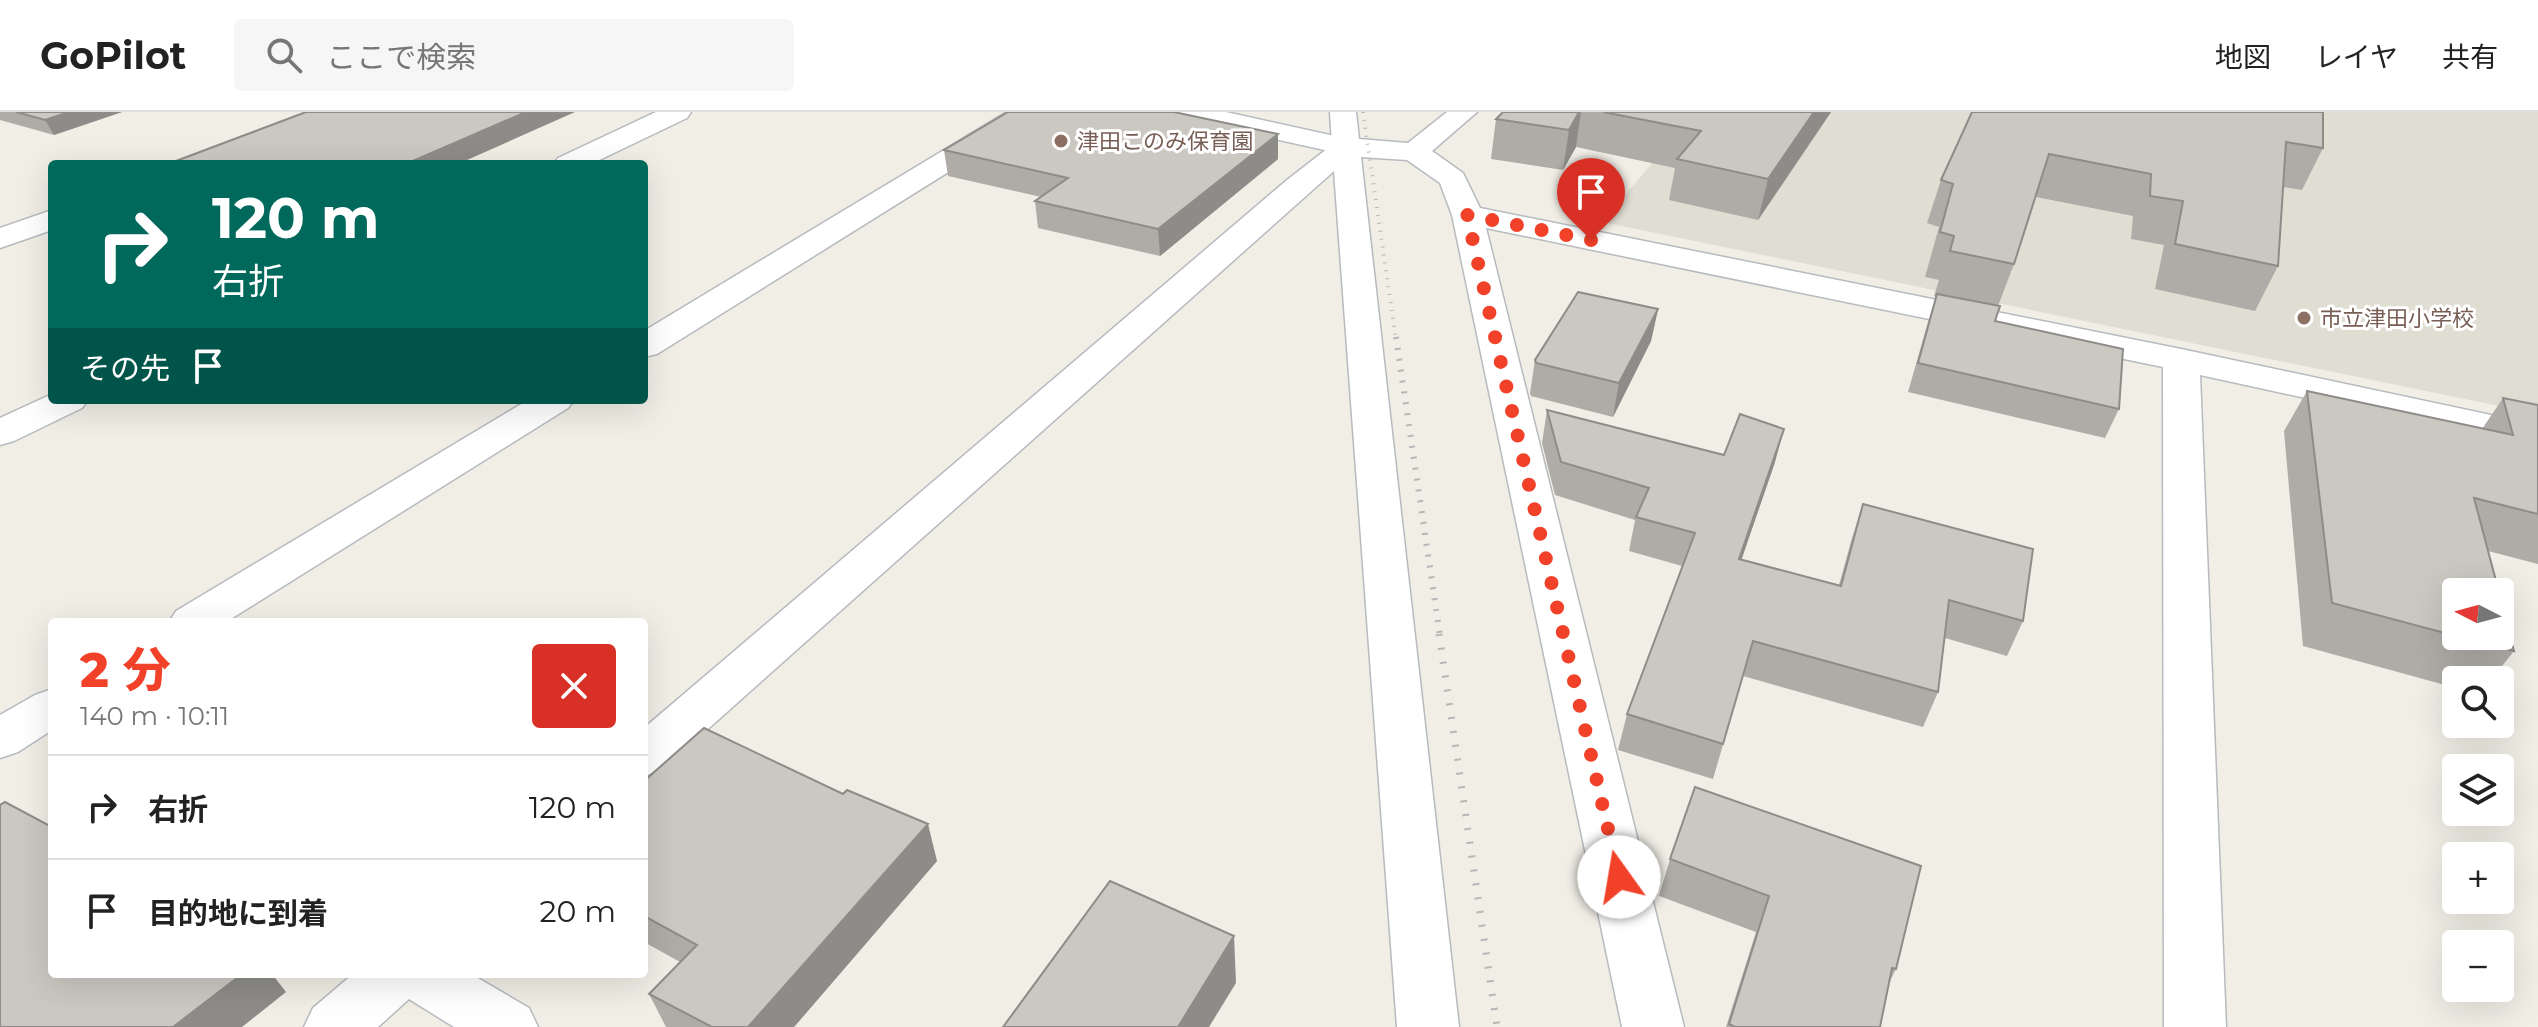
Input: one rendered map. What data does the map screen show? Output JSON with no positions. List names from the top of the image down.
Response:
{
  "places": ["津田このみ保育園", "市立津田小学校"],
  "north": "left",
  "page": {
    "header": "GoPilot",
    "search": "ここで検索",
    "nav": ["地図", "レイヤ", "共有"],
    "turn": ["120 m", "右折"],
    "then": "その先",
    "map_buttons": ["+", "−"],
    "heading": ["2 分", "140 m · 10:11"],
    "list": [
      {
        "name": "右折",
        "value": "120 m"
      },
      {
        "name": "目的地に到着",
        "value": "20 m"
      }
    ]
  }
}
